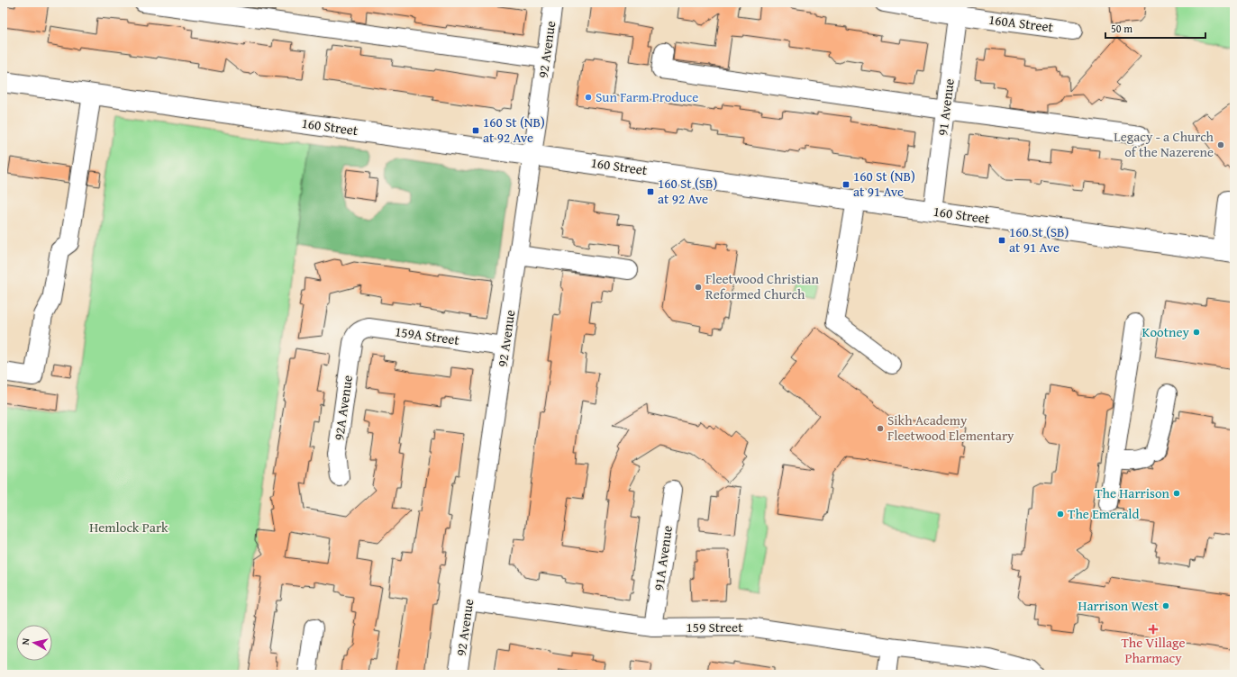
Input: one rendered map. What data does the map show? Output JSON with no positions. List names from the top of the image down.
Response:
{
  "streets": {
    "main road": ["160 Street"],
    "street": [
      "160A Street",
      "92 Avenue",
      "91 Avenue",
      "159A Street",
      "92A Avenue",
      "91A Avenue",
      "159 Street"
    ]
  },
  "crossings": [
    ["160A Street", "91 Avenue"],
    ["92 Avenue", "160 Street"],
    ["92 Avenue", "159A Street"],
    ["92 Avenue", "159 Street"],
    ["91 Avenue", "160 Street"],
    ["159A Street", "92A Avenue"],
    ["91A Avenue", "159 Street"]
  ],
  "parks": ["Hemlock Park"],
  "places": {
    "other": [
      "Sun Farm Produce",
      "Legacy - a Church of the Nazerene",
      "Fleetwood Christian Reformed Church",
      "Kootney",
      "Sikh Academy Fleetwood Elementary",
      "The Harrison",
      "The Emerald",
      "Harrison West"
    ],
    "transit": [
      "160 St (NB) at 92 Ave",
      "160 St (NB) at 91 Ave",
      "160 St (SB) at 92 Ave",
      "160 St (SB) at 91 Ave"
    ],
    "health": ["The Village Pharmacy"]
  },
  "scale_bar": "50 m",
  "north": "left"
}
